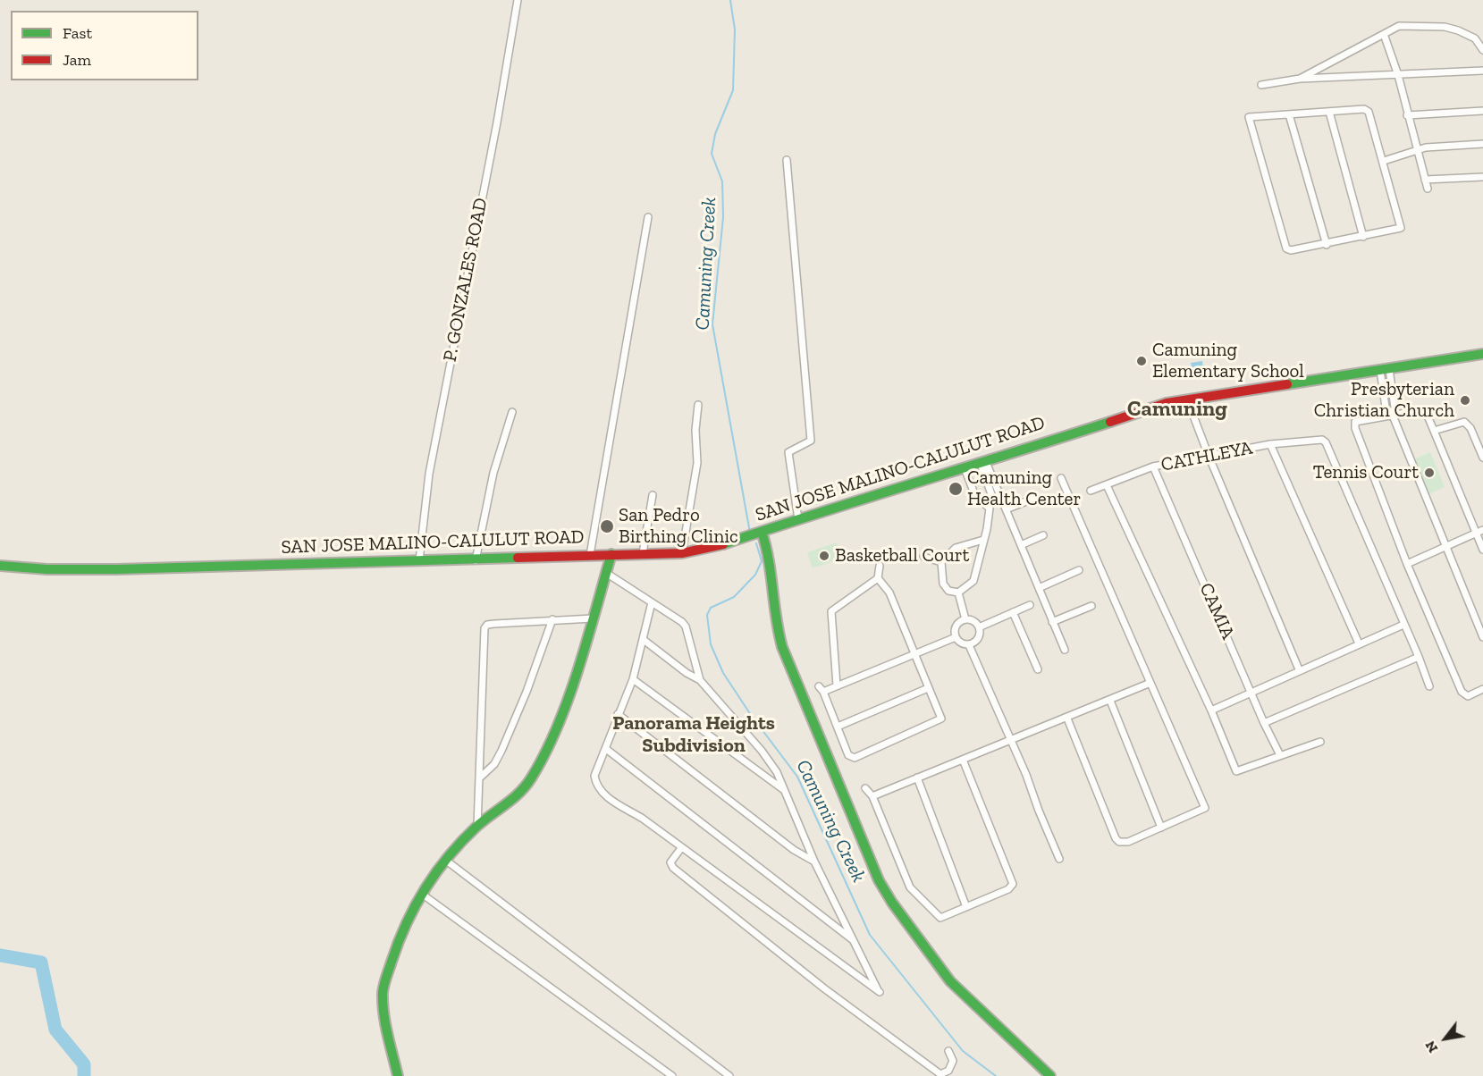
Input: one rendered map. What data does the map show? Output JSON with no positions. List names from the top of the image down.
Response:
{
  "streets": {
    "main road": ["SAN JOSE MALINO-CALULUT ROAD"],
    "street": ["P. GONZALES ROAD", "CATHLEYA", "CAMIA"]
  },
  "crossings": [
    ["P. GONZALES ROAD", "SAN JOSE MALINO-CALULUT ROAD"],
    ["CATHLEYA", "CAMIA"]
  ],
  "districts": ["Camuning", "Panorama Heights Subdivision"],
  "water": ["Camuning Creek"],
  "places": [
    "Camuning Elementary School",
    "Presbyterian Christian Church",
    "Tennis Court",
    "Camuning Health Center",
    "San Pedro Birthing Clinic",
    "Basketball Court"
  ],
  "legend": ["Fast", "Jam"],
  "north": "bottom left"
}
